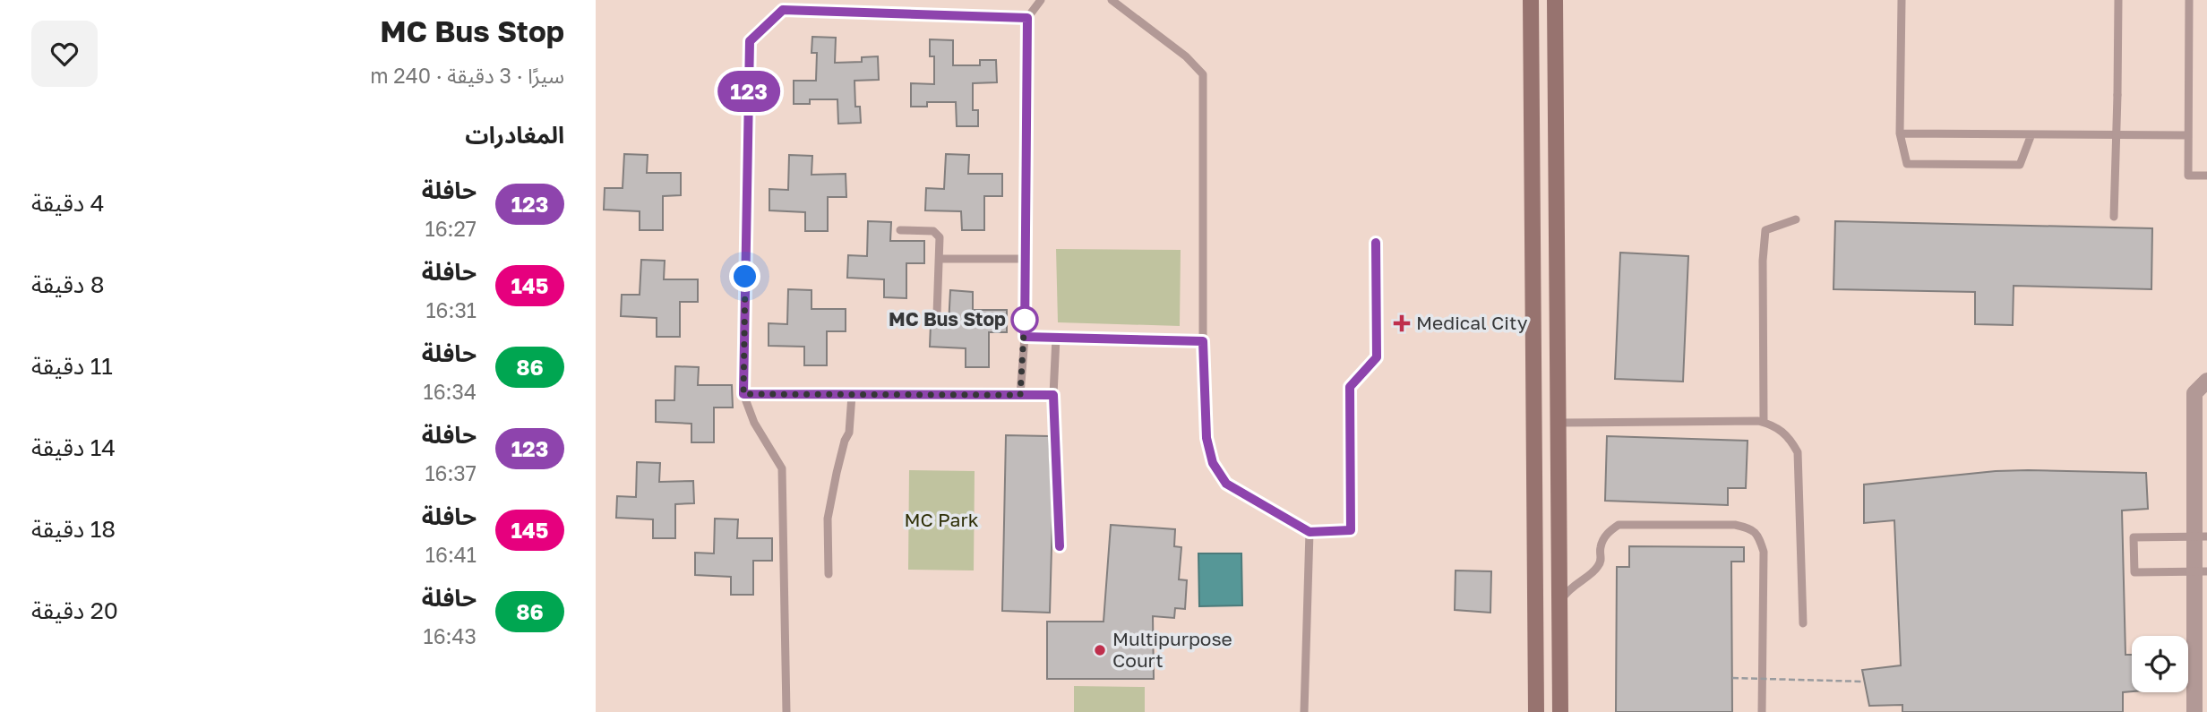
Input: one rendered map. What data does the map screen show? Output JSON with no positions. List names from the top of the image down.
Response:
{
  "parks": ["MC Park"],
  "places": {
    "other": ["MC Bus Stop", "Multipurpose Court"],
    "health": ["Medical City"]
  },
  "lines": ["bus line 123"],
  "page": {
    "on_map": "123",
    "heading": [
      ["MC Bus Stop", "سيرًا · 3 دقيقة · 240 m"],
      "المغادرات"
    ],
    "list": [
      {
        "mark": "123",
        "name": "حافلة",
        "note": "16:27",
        "value": "4 دقيقة"
      },
      {
        "mark": "145",
        "name": "حافلة",
        "note": "16:31",
        "value": "8 دقيقة"
      },
      {
        "mark": "86",
        "name": "حافلة",
        "note": "16:34",
        "value": "11 دقيقة"
      },
      {
        "mark": "123",
        "name": "حافلة",
        "note": "16:37",
        "value": "14 دقيقة"
      },
      {
        "mark": "145",
        "name": "حافلة",
        "note": "16:41",
        "value": "18 دقيقة"
      },
      {
        "mark": "86",
        "name": "حافلة",
        "note": "16:43",
        "value": "20 دقيقة"
      }
    ]
  }
}
